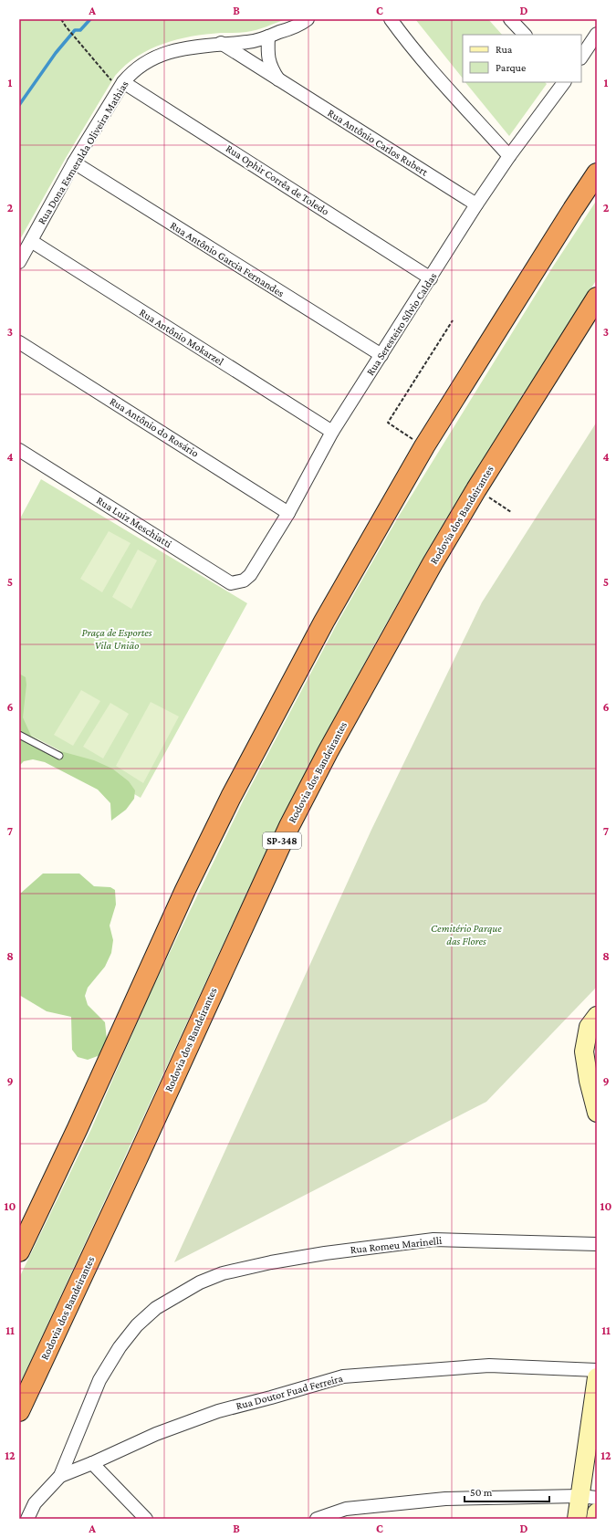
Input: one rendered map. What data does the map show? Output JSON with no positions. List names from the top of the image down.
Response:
{
  "streets": {
    "highway": ["Rodovia dos Bandeirantes", "SP-348"],
    "street": [
      "Rua Antônio Carlos Rubert",
      "Rua Dona Esmeralda Oliveira Mathias",
      "Rua Ophir Corrêa de Toledo",
      "Rua Antônio Garcia Fernandes",
      "Rua Seresteiro Sílvio Caldas",
      "Rua Antônio Mokarzel",
      "Rua Antônio do Rosário",
      "Rua Luiz Meschiatti",
      "Rua Romeu Marinelli",
      "Rua Doutor Fuad Ferreira"
    ]
  },
  "crossings": [
    ["Rua Antônio Carlos Rubert", "Rua Dona Esmeralda Oliveira Mathias"],
    ["Rua Antônio Carlos Rubert", "Rua Seresteiro Sílvio Caldas"],
    ["Rua Dona Esmeralda Oliveira Mathias", "Rua Ophir Corrêa de Toledo"],
    ["Rua Dona Esmeralda Oliveira Mathias", "Rua Antônio Garcia Fernandes"],
    ["Rua Dona Esmeralda Oliveira Mathias", "Rua Antônio Mokarzel"],
    ["Rua Ophir Corrêa de Toledo", "Rua Seresteiro Sílvio Caldas"],
    ["Rua Antônio Garcia Fernandes", "Rua Seresteiro Sílvio Caldas"],
    ["Rua Seresteiro Sílvio Caldas", "Rua Antônio Mokarzel"],
    ["Rua Seresteiro Sílvio Caldas", "Rua Antônio do Rosário"],
    ["Rua Seresteiro Sílvio Caldas", "Rua Luiz Meschiatti"],
    ["Rua Romeu Marinelli", "Rua Doutor Fuad Ferreira"]
  ],
  "parks": ["Praça de Esportes Vila União", "Cemitério Parque das Flores"],
  "legend": ["Rua", "Parque"],
  "scale_bar": "50 m",
  "grid": {
    "columns": [
      "A",
      "B",
      "C",
      "D"
    ],
    "rows": [
      "1",
      "2",
      "3",
      "4",
      "5",
      "6",
      "7",
      "8",
      "9",
      "10",
      "11",
      "12"
    ]
  }
}
